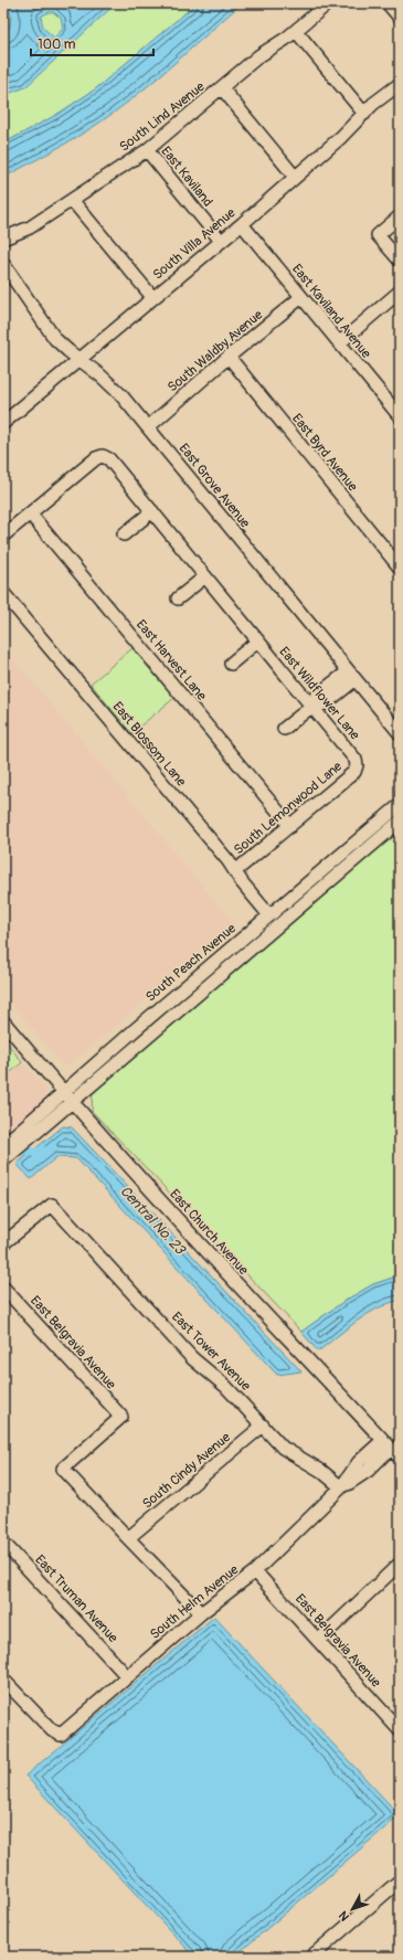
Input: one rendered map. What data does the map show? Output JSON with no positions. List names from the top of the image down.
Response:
{
  "streets": {
    "street": [
      "South Lind Avenue",
      "East Kaviland",
      "South Villa Avenue",
      "East Kaviland Avenue",
      "South Waldby Avenue",
      "East Byrd Avenue",
      "East Grove Avenue",
      "East Harvest Lane",
      "East Wildflower Lane",
      "East Blossom Lane",
      "South Lemonwood Lane",
      "South Peach Avenue",
      "East Church Avenue",
      "East Belgravia Avenue",
      "East Tower Avenue",
      "South Cindy Avenue",
      "East Truman Avenue",
      "South Helm Avenue"
    ]
  },
  "crossings": [
    ["South Lind Avenue", "East Kaviland"],
    ["East Kaviland", "South Villa Avenue"],
    ["South Villa Avenue", "East Kaviland Avenue"],
    ["South Villa Avenue", "East Grove Avenue"],
    ["East Kaviland Avenue", "South Waldby Avenue"],
    ["South Waldby Avenue", "East Byrd Avenue"],
    ["South Waldby Avenue", "East Grove Avenue"],
    ["East Harvest Lane", "East Wildflower Lane"],
    ["East Harvest Lane", "South Lemonwood Lane"],
    ["East Wildflower Lane", "South Lemonwood Lane"],
    ["East Blossom Lane", "South Lemonwood Lane"],
    ["East Blossom Lane", "South Peach Avenue"],
    ["South Peach Avenue", "East Church Avenue"],
    ["East Church Avenue", "South Helm Avenue"],
    ["East Belgravia Avenue", "South Cindy Avenue"],
    ["East Belgravia Avenue", "South Helm Avenue"],
    ["East Tower Avenue", "South Cindy Avenue"],
    ["East Tower Avenue", "South Helm Avenue"],
    ["East Truman Avenue", "South Helm Avenue"]
  ],
  "water": ["Central No. 23"],
  "scale_bar": "100 m",
  "north": "bottom left"
}
